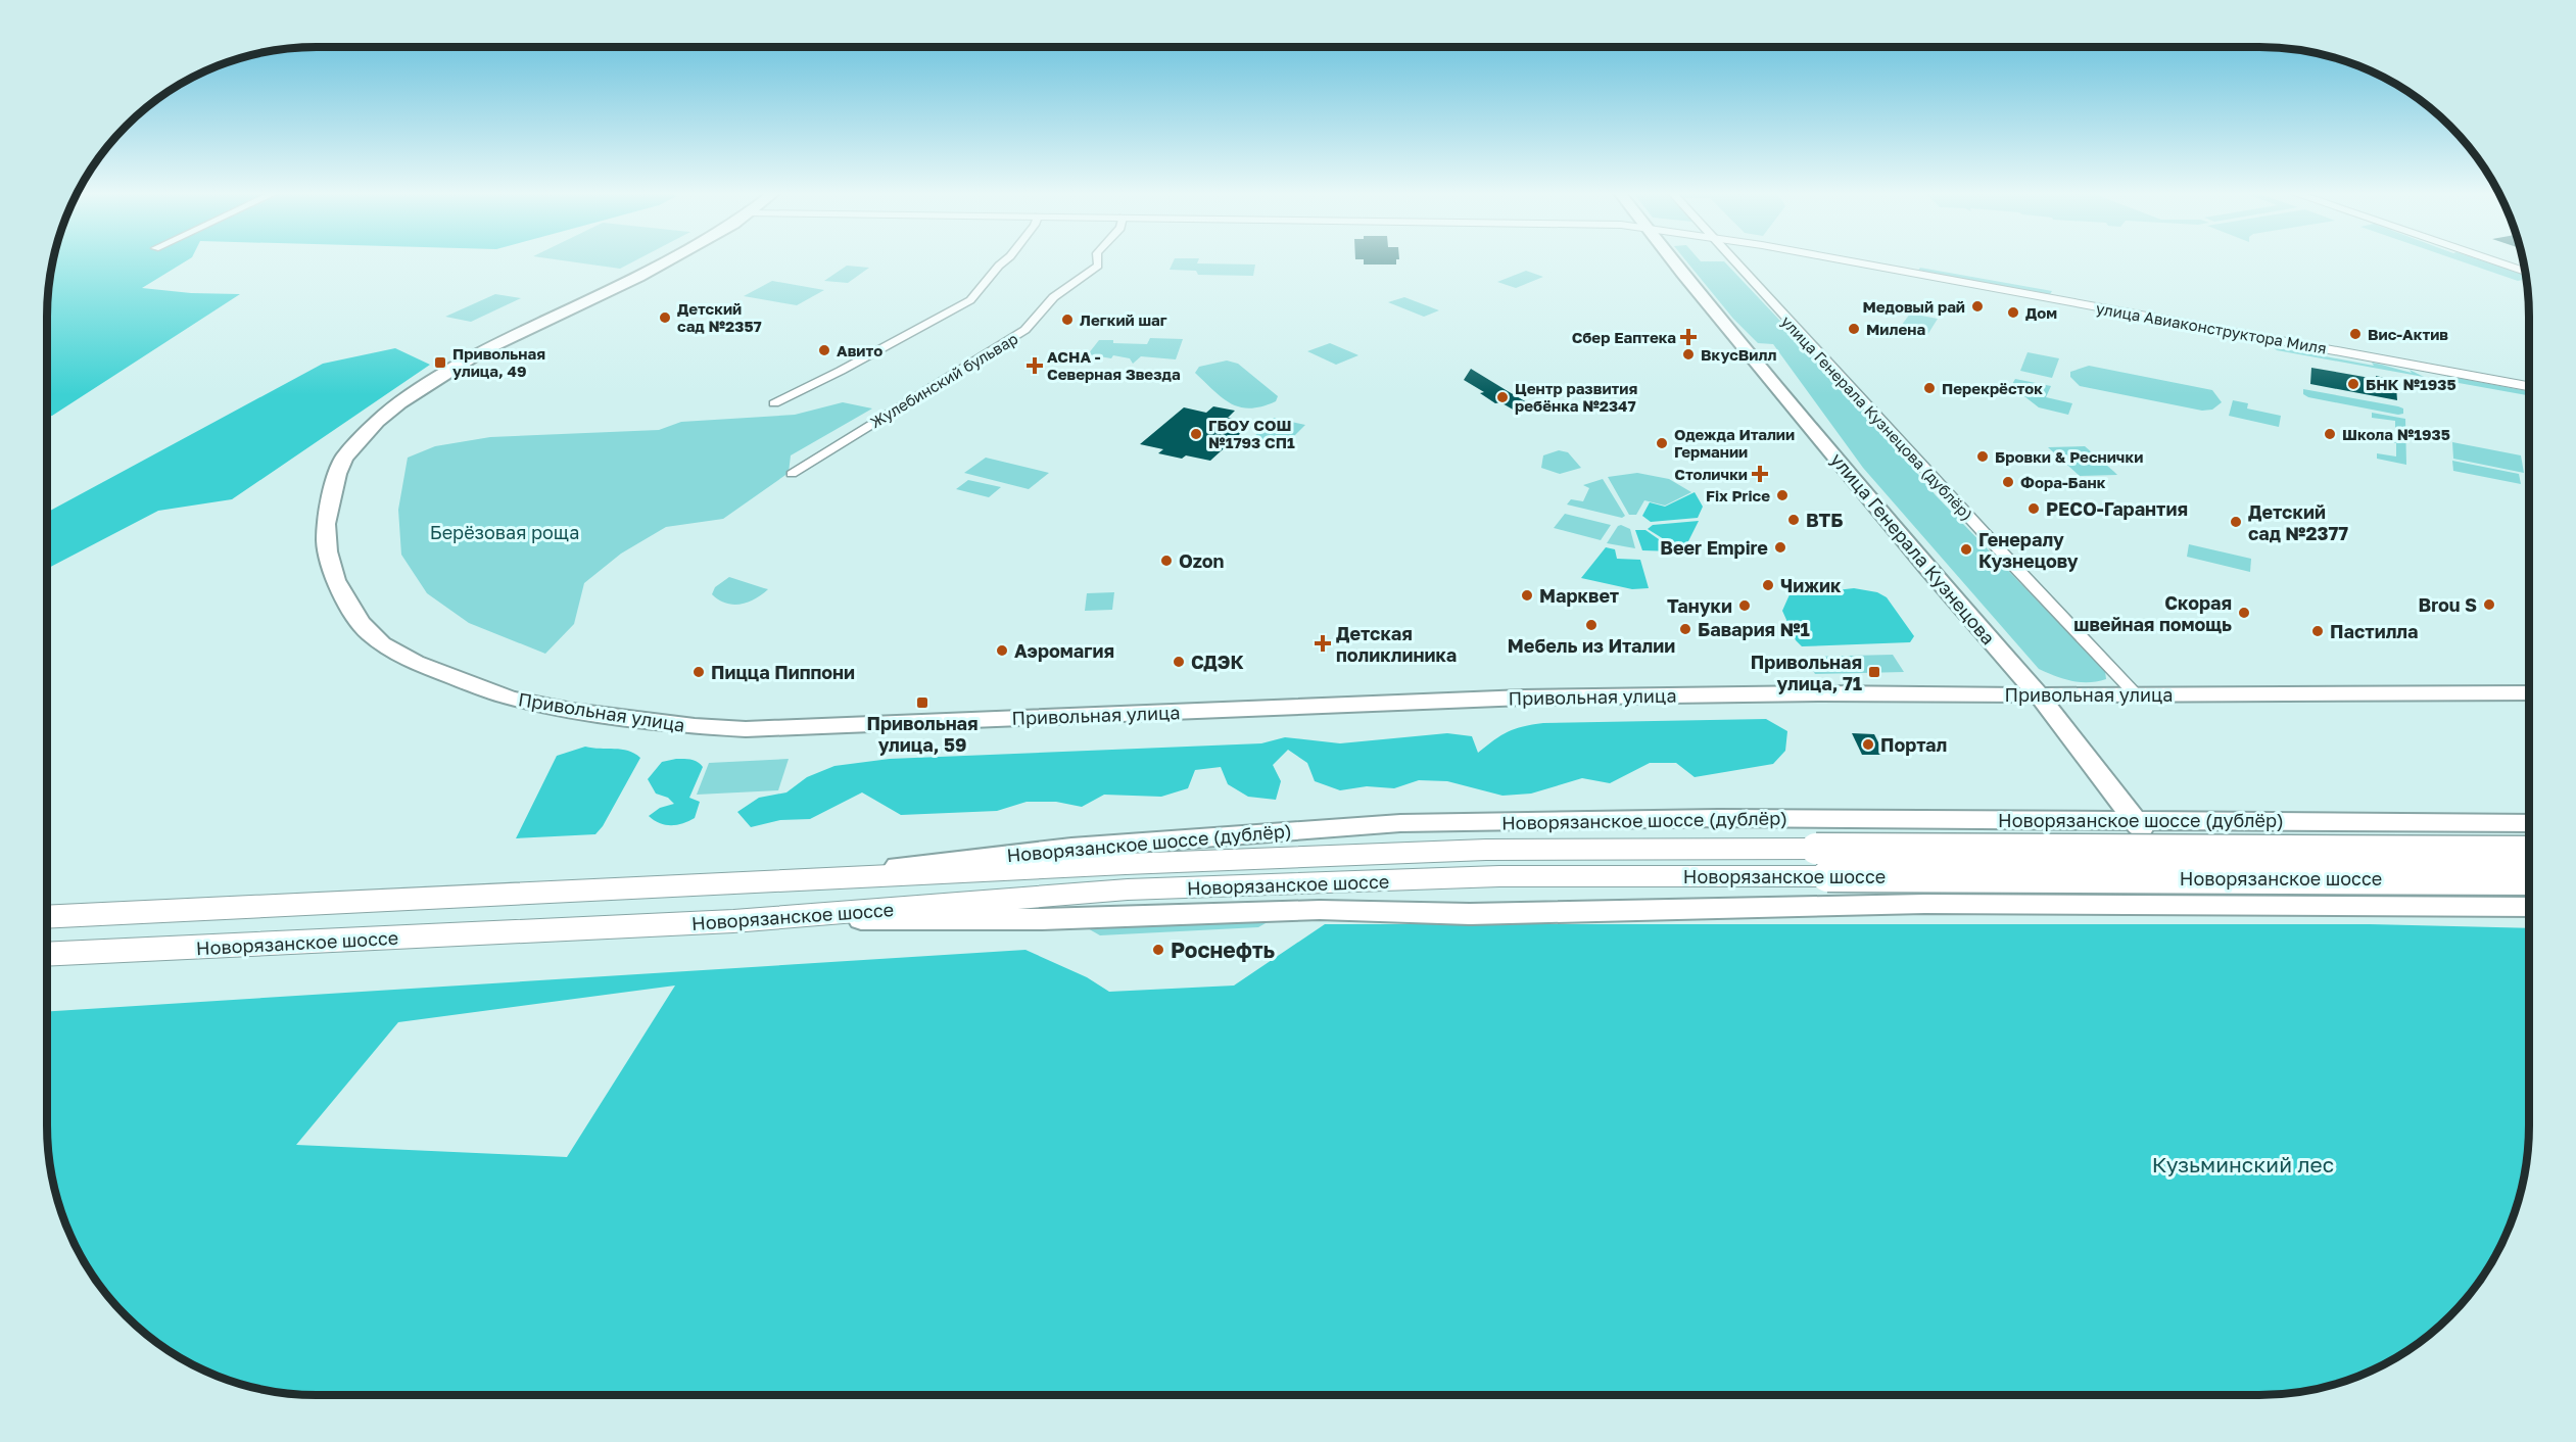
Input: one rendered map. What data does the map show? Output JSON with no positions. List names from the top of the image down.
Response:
{
  "streets": {
    "highway": ["Новорязанское шоссе"],
    "main road": ["улица Генерала Кузнецова", "Привольная улица", "Новорязанское шоссе (дублёр)"],
    "street": ["улица Авиаконструктора Миля", "Жулебинский бульвар", "улица Генерала Кузнецова (дублёр)"]
  },
  "crossings": [
    ["улица Генерала Кузнецова (дублёр)", "Привольная улица"],
    ["улица Генерала Кузнецова", "Привольная улица"],
    ["улица Генерала Кузнецова", "Новорязанское шоссе (дублёр)"],
    ["Новорязанское шоссе (дублёр)", "Новорязанское шоссе"]
  ],
  "parks": ["Берёзовая роща", "Кузьминский лес"],
  "places": {
    "other": [
      "Медовый рай",
      "Дом",
      "Детский сад №2357",
      "Легкий шаг",
      "Милена",
      "Вис-Актив",
      "Авито",
      "ВкусВилл",
      "БНК №1935",
      "Перекрёсток",
      "Центр развития ребёнка №2347",
      "ГБОУ СОШ №1793 СП1",
      "Школа №1935",
      "Одежда Италии Германии",
      "Бровки & Реснички",
      "Фора-Банк",
      "Fix Price",
      "РЕСО-Гарантия",
      "ВТБ",
      "Детский сад №2377",
      "Beer Empire",
      "Генералу Кузнецову",
      "Ozon",
      "Чижик",
      "Марквет",
      "Brou S",
      "Тануки",
      "Скорая швейная помощь",
      "Мебель из Италии",
      "Бавария №1",
      "Пастилла",
      "Аэромагия",
      "СДЭК",
      "Пицца Пиппони",
      "Портал",
      "Роснефть"
    ],
    "health": [
      "Сбер Еаптека",
      "АСНА - Северная Звезда",
      "Столички",
      "Детская поликлиника"
    ],
    "transit": ["Привольная улица, 49", "Привольная улица, 71", "Привольная улица, 59"]
  }
}
